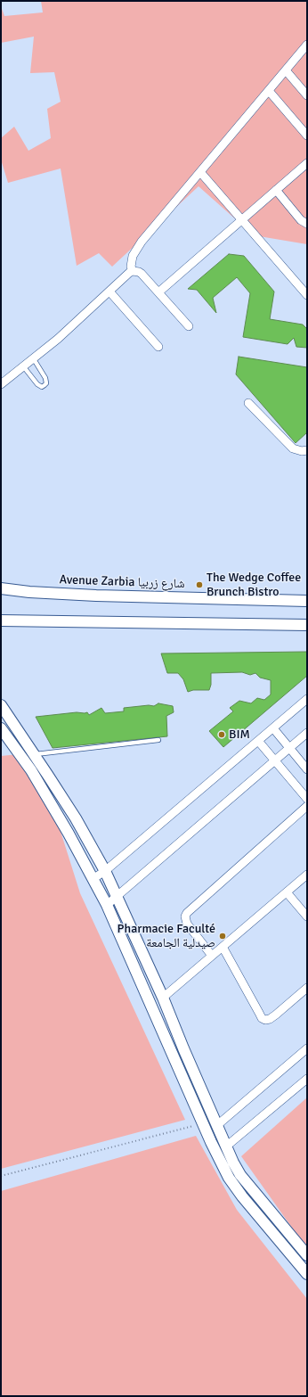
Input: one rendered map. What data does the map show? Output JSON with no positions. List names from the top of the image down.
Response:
{
  "streets": {
    "main road": ["Avenue Zarbia شارع زربيا"]
  },
  "places": ["The Wedge Coffee Brunch Bistro", "BIM", "Pharmacie Faculté صيدلية الجامعة"]
}
